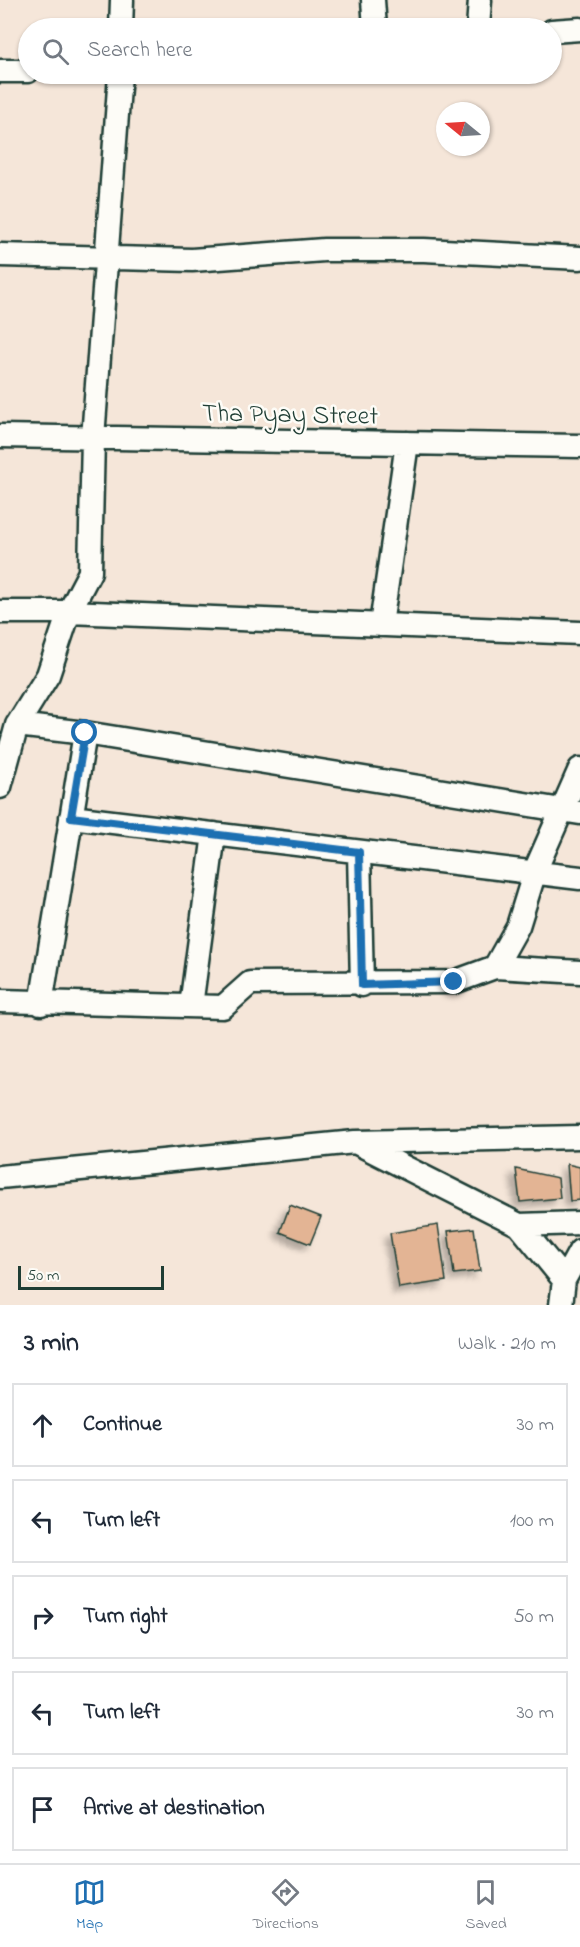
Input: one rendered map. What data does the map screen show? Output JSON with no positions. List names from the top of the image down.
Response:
{
  "streets": {
    "street": ["Tha Pyay Street"]
  },
  "scale_bar": "50 m",
  "north": "left",
  "page": {
    "search": "Search here",
    "scale": "50 m",
    "heading": ["3 min", "Walk · 210 m"],
    "list": [
      ["Continue", "30 m"],
      ["Turn left", "100 m"],
      ["Turn right", "50 m"],
      ["Turn left", "30 m"],
      "Arrive at destination"
    ],
    "nav": ["Map", "Directions", "Saved"]
  }
}
